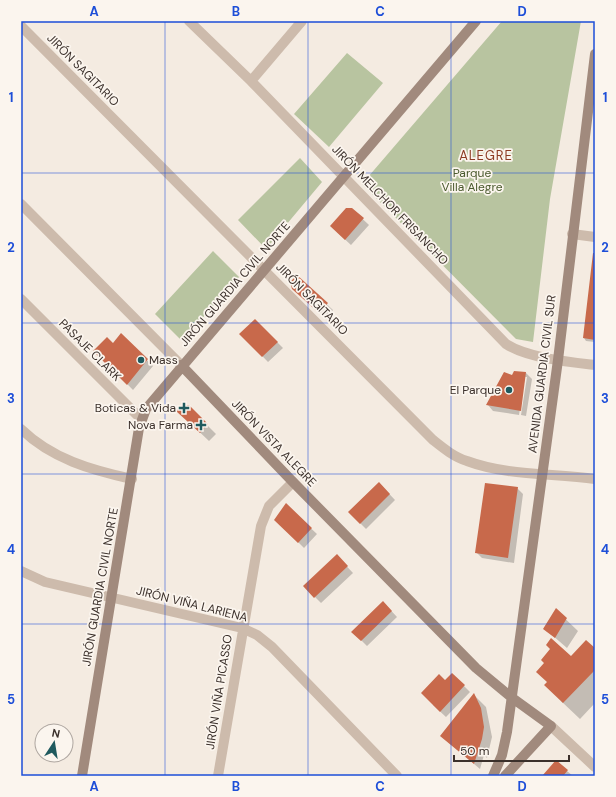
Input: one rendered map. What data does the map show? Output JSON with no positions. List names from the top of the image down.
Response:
{
  "streets": {
    "main road": ["JIRÓN GUARDIA CIVIL NORTE", "AVENIDA GUARDIA CIVIL SUR", "JIRÓN VISTA ALEGRE"],
    "street": [
      "JIRÓN SAGITARIO",
      "JIRÓN MELCHOR FRISANCHO",
      "PASAJE CLARK",
      "JIRÓN VIÑA LARIENA",
      "JIRÓN VIÑA PICASSO"
    ]
  },
  "crossings": [
    ["JIRÓN SAGITARIO", "JIRÓN GUARDIA CIVIL NORTE"],
    ["JIRÓN SAGITARIO", "AVENIDA GUARDIA CIVIL SUR"],
    ["JIRÓN MELCHOR FRISANCHO", "JIRÓN GUARDIA CIVIL NORTE"],
    ["JIRÓN MELCHOR FRISANCHO", "AVENIDA GUARDIA CIVIL SUR"],
    ["JIRÓN GUARDIA CIVIL NORTE", "PASAJE CLARK"],
    ["JIRÓN GUARDIA CIVIL NORTE", "JIRÓN VISTA ALEGRE"],
    ["JIRÓN GUARDIA CIVIL NORTE", "JIRÓN VIÑA LARIENA"],
    ["AVENIDA GUARDIA CIVIL SUR", "JIRÓN VISTA ALEGRE"],
    ["JIRÓN VISTA ALEGRE", "JIRÓN VIÑA PICASSO"],
    ["JIRÓN VIÑA LARIENA", "JIRÓN VIÑA PICASSO"]
  ],
  "districts": ["ALEGRE"],
  "parks": ["Parque Villa Alegre"],
  "places": {
    "other": ["Mass", "El Parque"],
    "health": ["Boticas & Vida", "Nova Farma"]
  },
  "scale_bar": "50 m",
  "north": "top",
  "grid": {
    "columns": [
      "A",
      "B",
      "C",
      "D"
    ],
    "rows": [
      "1",
      "2",
      "3",
      "4",
      "5"
    ]
  }
}
